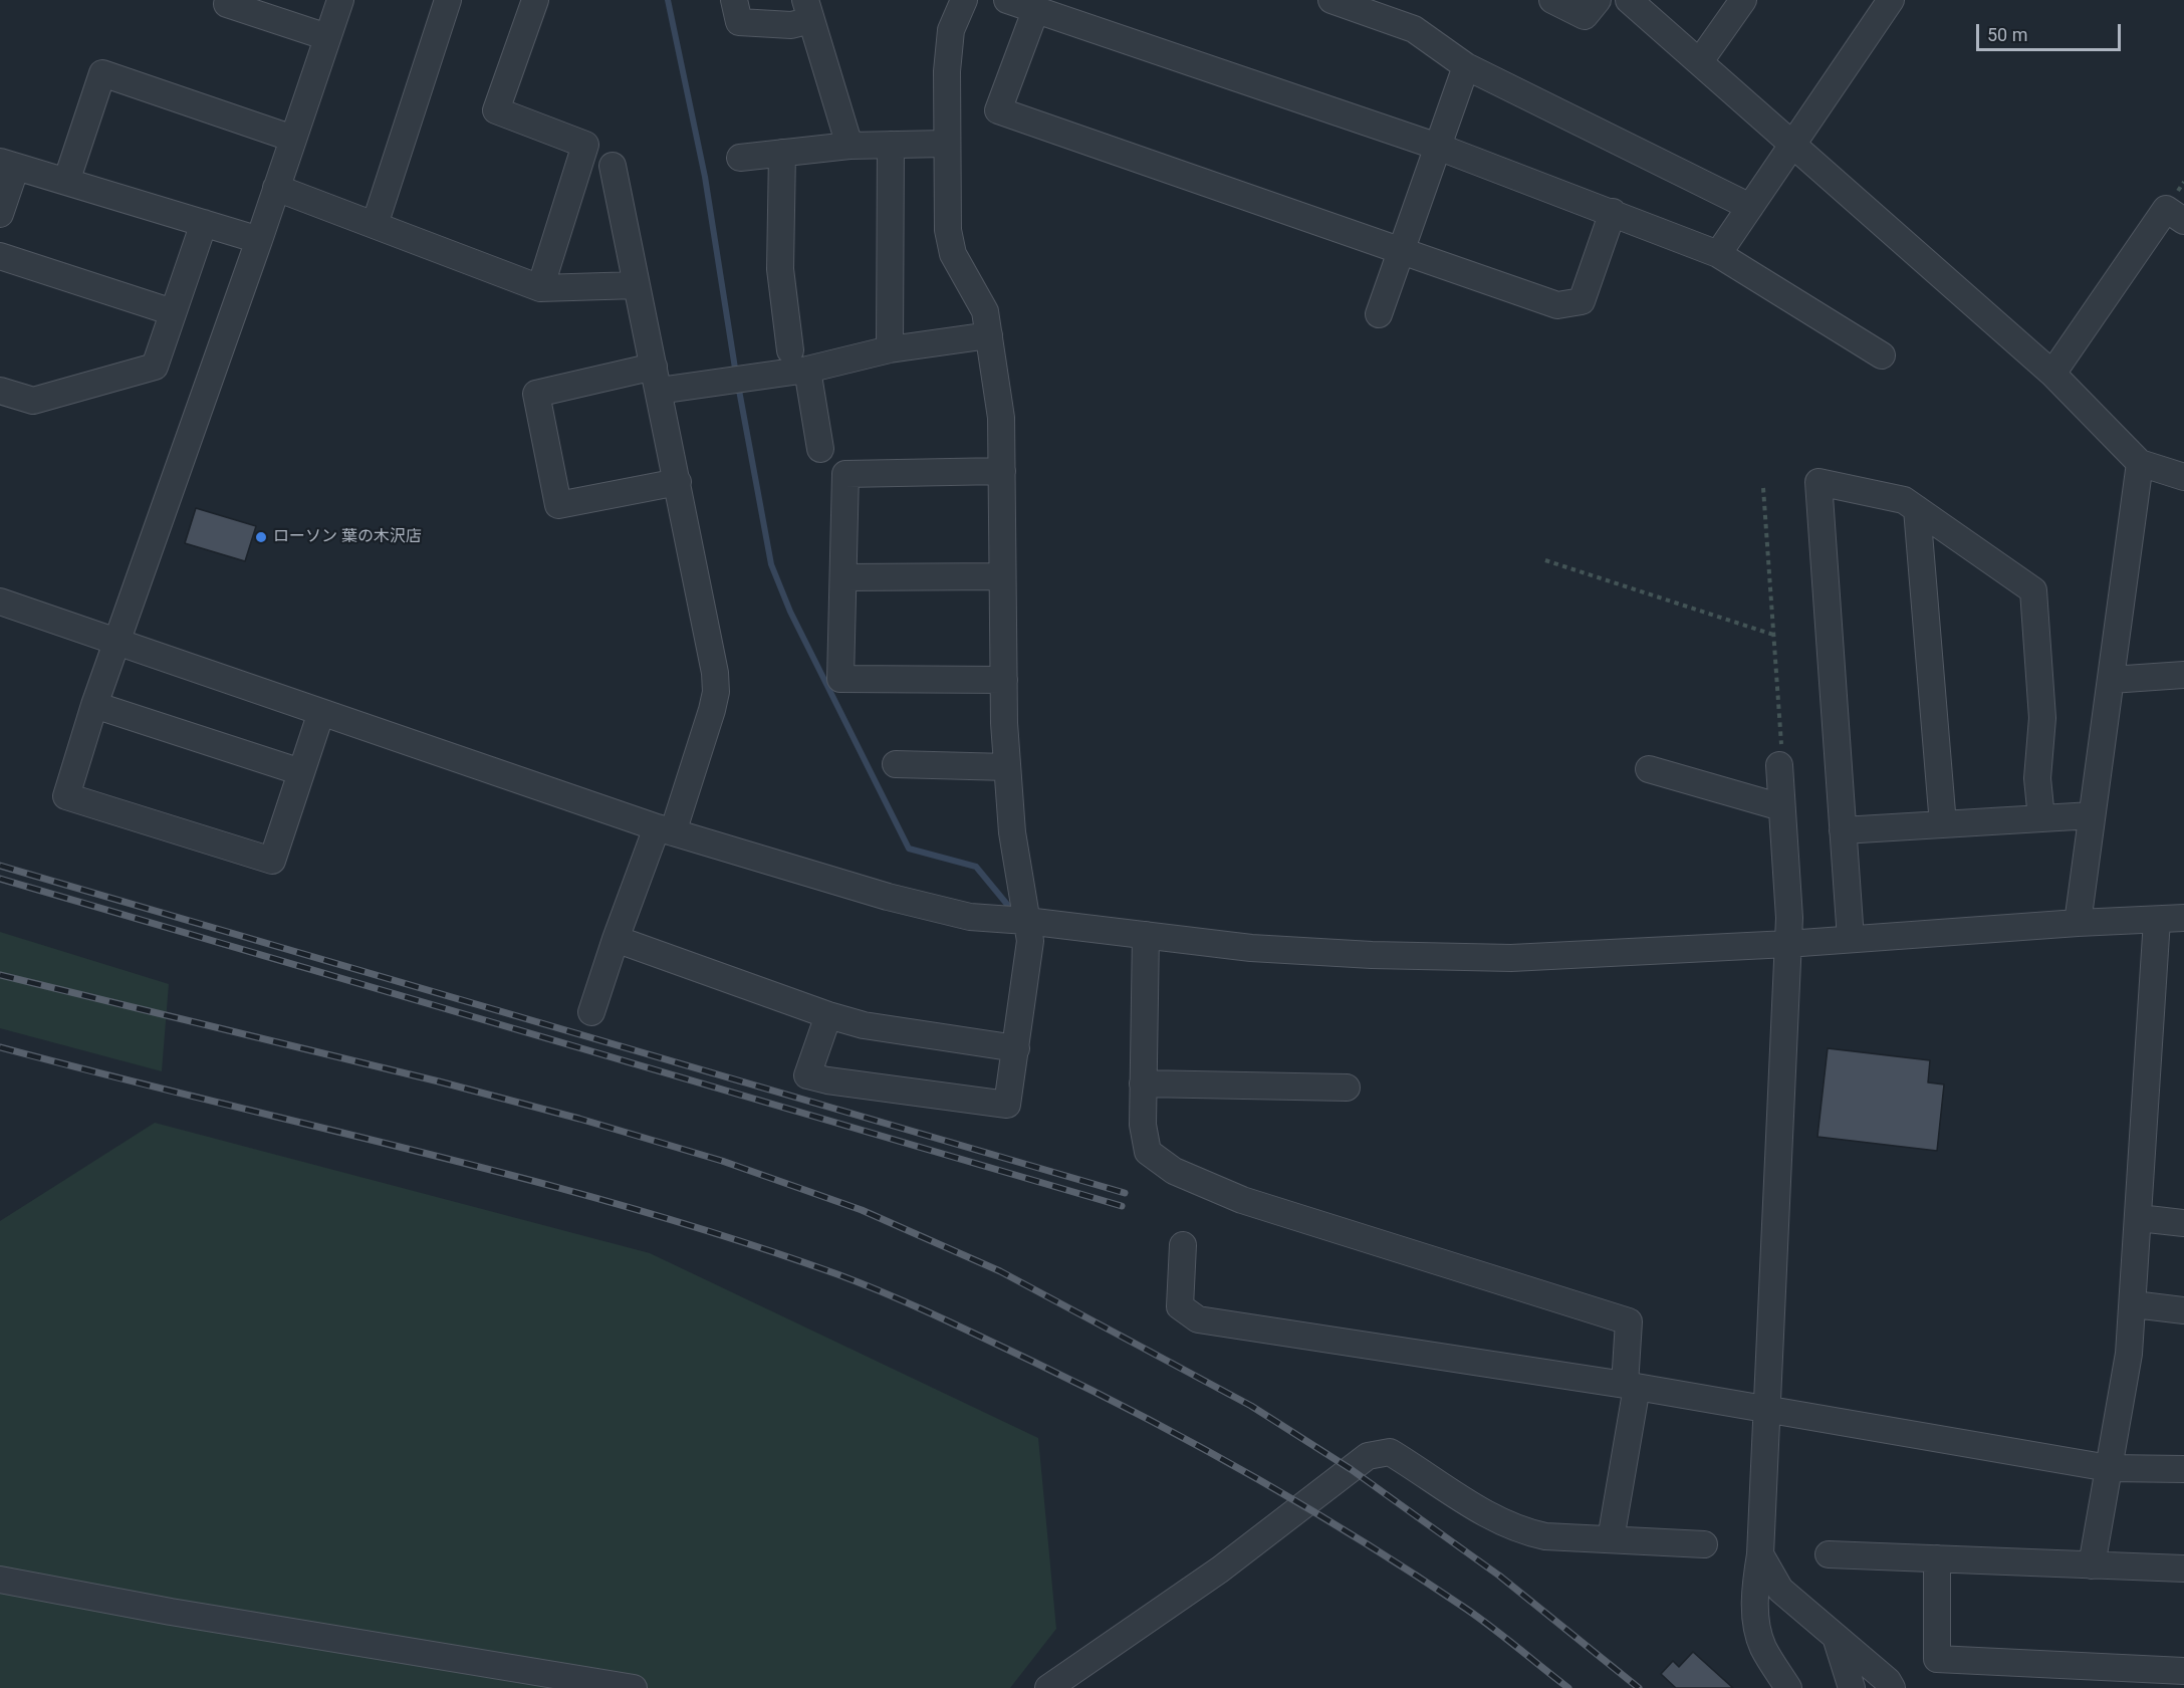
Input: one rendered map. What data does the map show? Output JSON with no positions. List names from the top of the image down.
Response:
{
  "places": ["ローソン 葉の木沢店"],
  "scale_bar": "50 m"
}
